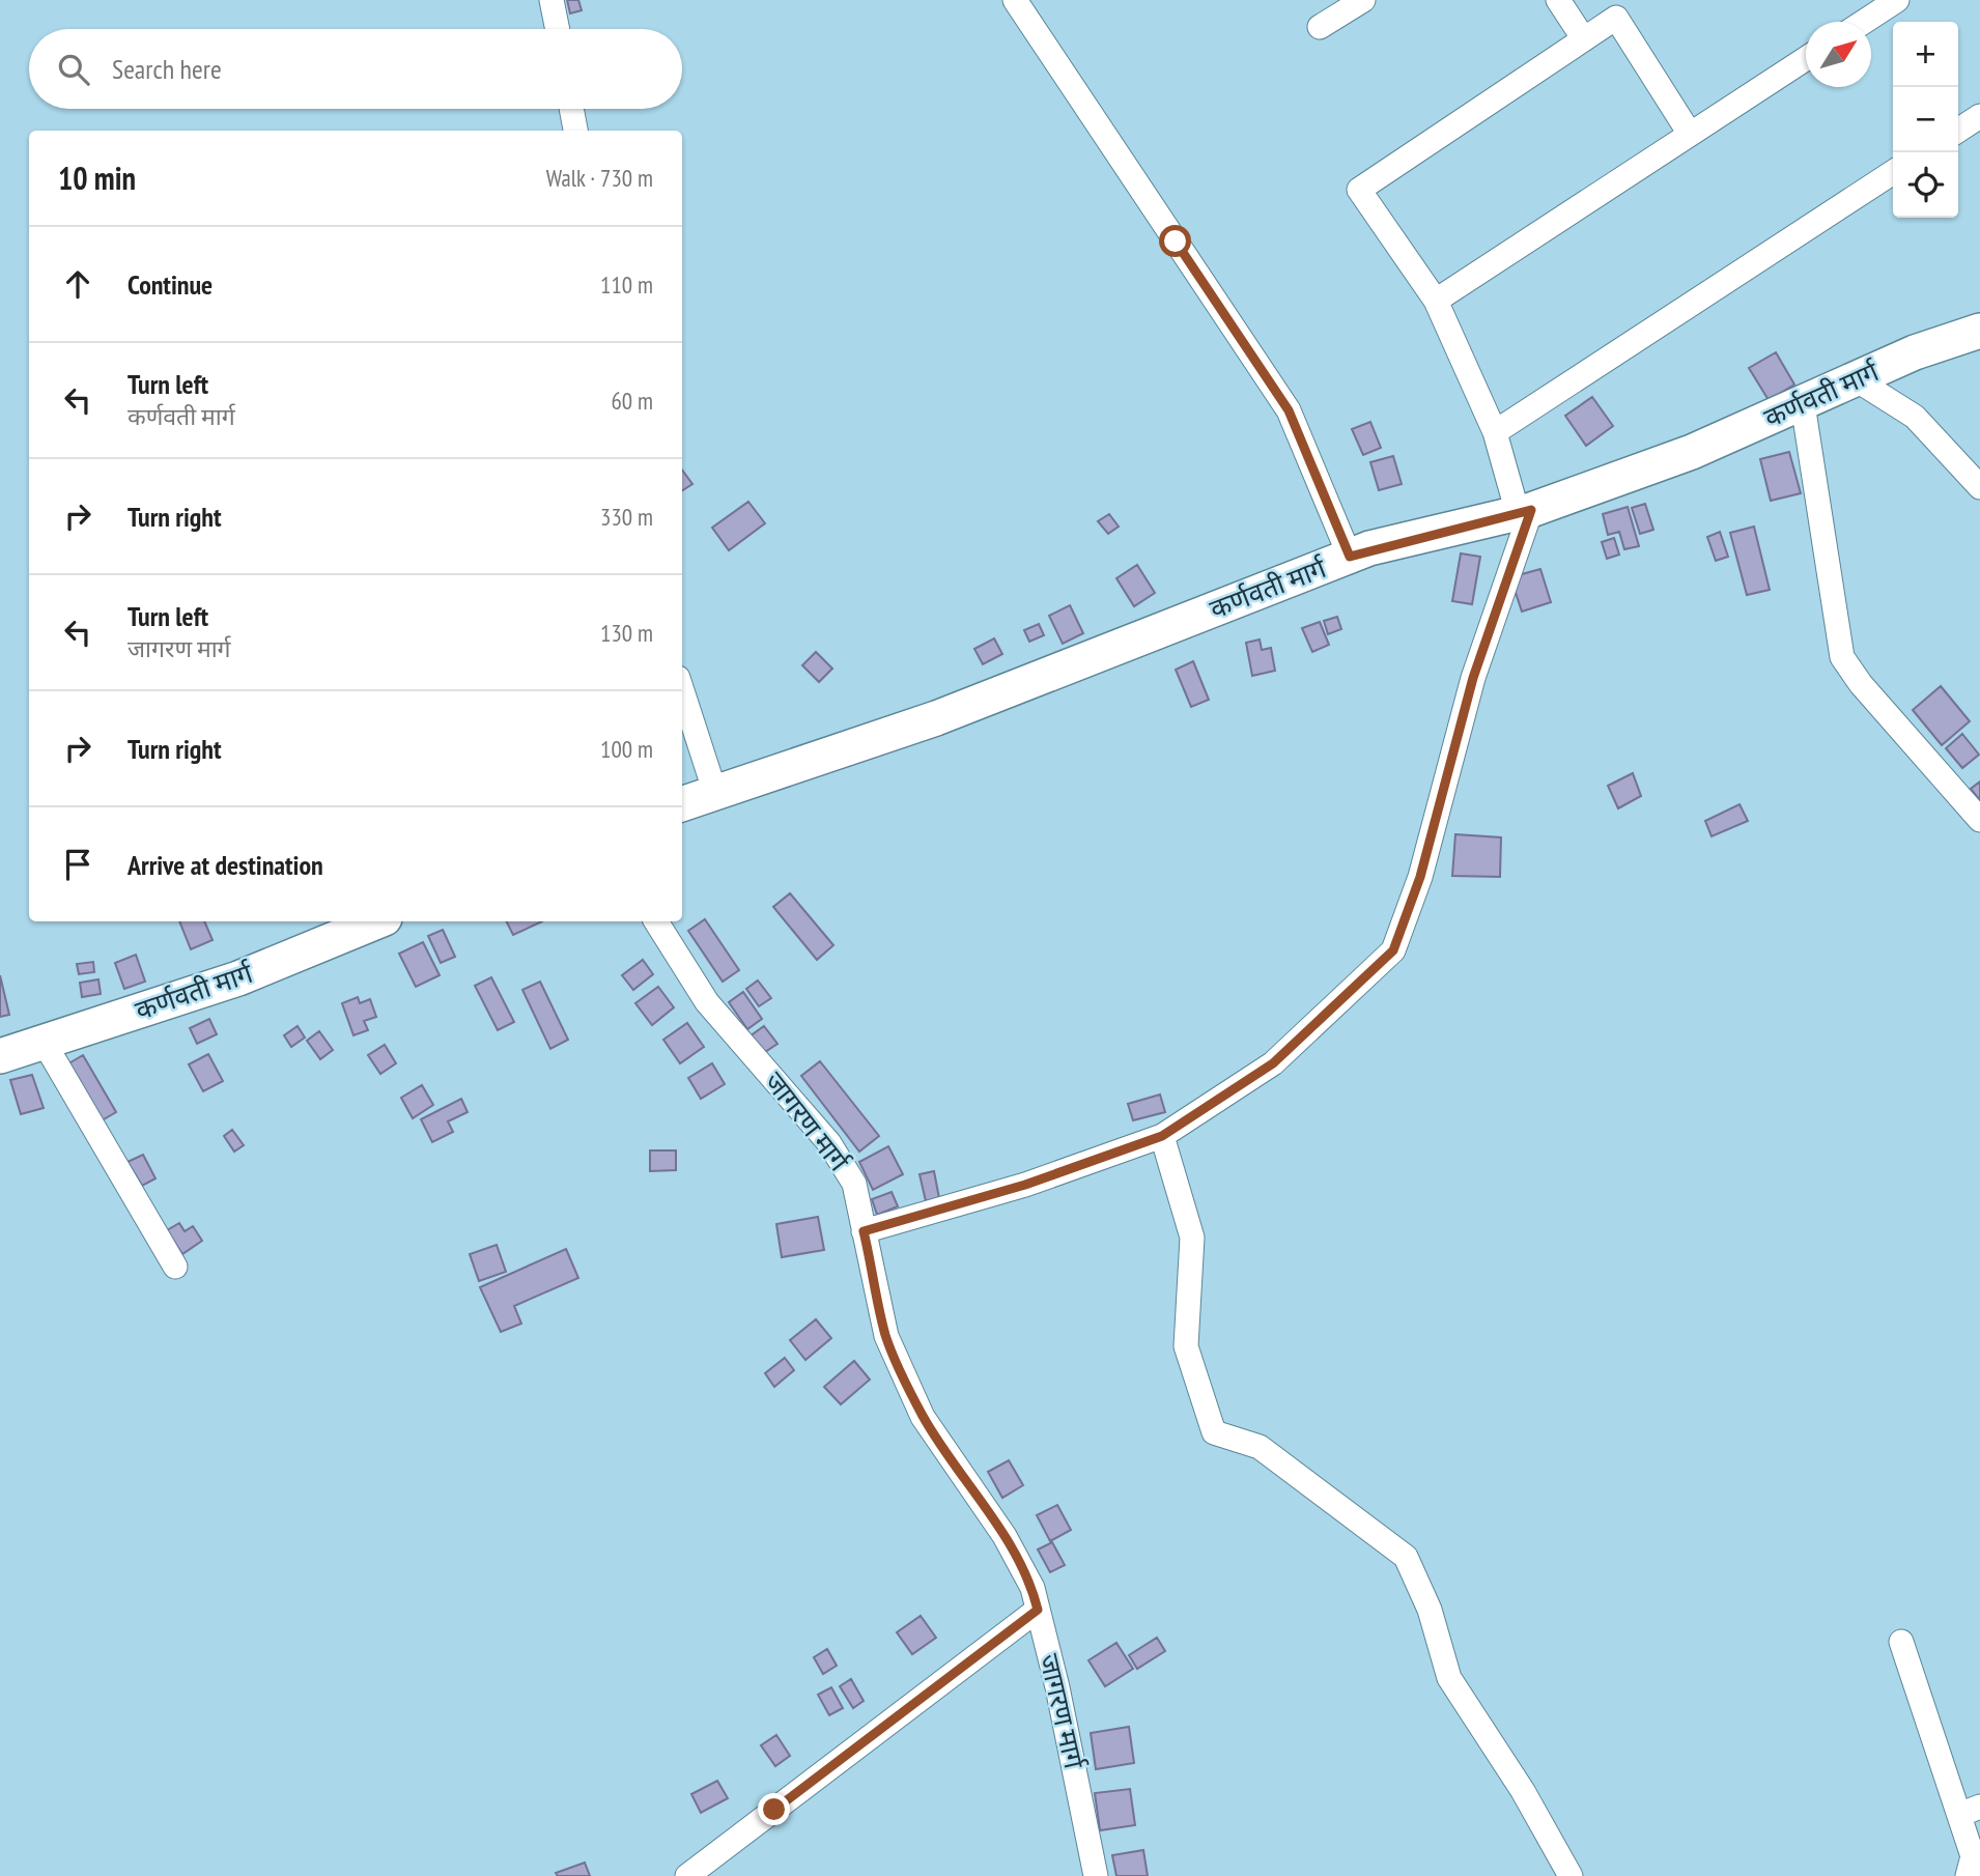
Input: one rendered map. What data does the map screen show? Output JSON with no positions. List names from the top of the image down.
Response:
{
  "streets": {
    "main road": ["कर्णवती मार्ग"],
    "street": ["जागरण मार्ग"]
  },
  "north": "top right",
  "page": {
    "map_buttons": ["+", "−"],
    "search": "Search here",
    "heading": ["10 min", "Walk · 730 m"],
    "list": [
      ["Continue", "110 m"],
      ["Turn left", "कर्णवती मार्ग", "60 m"],
      ["Turn right", "330 m"],
      ["Turn left", "जागरण मार्ग", "130 m"],
      ["Turn right", "100 m"],
      "Arrive at destination"
    ]
  }
}
